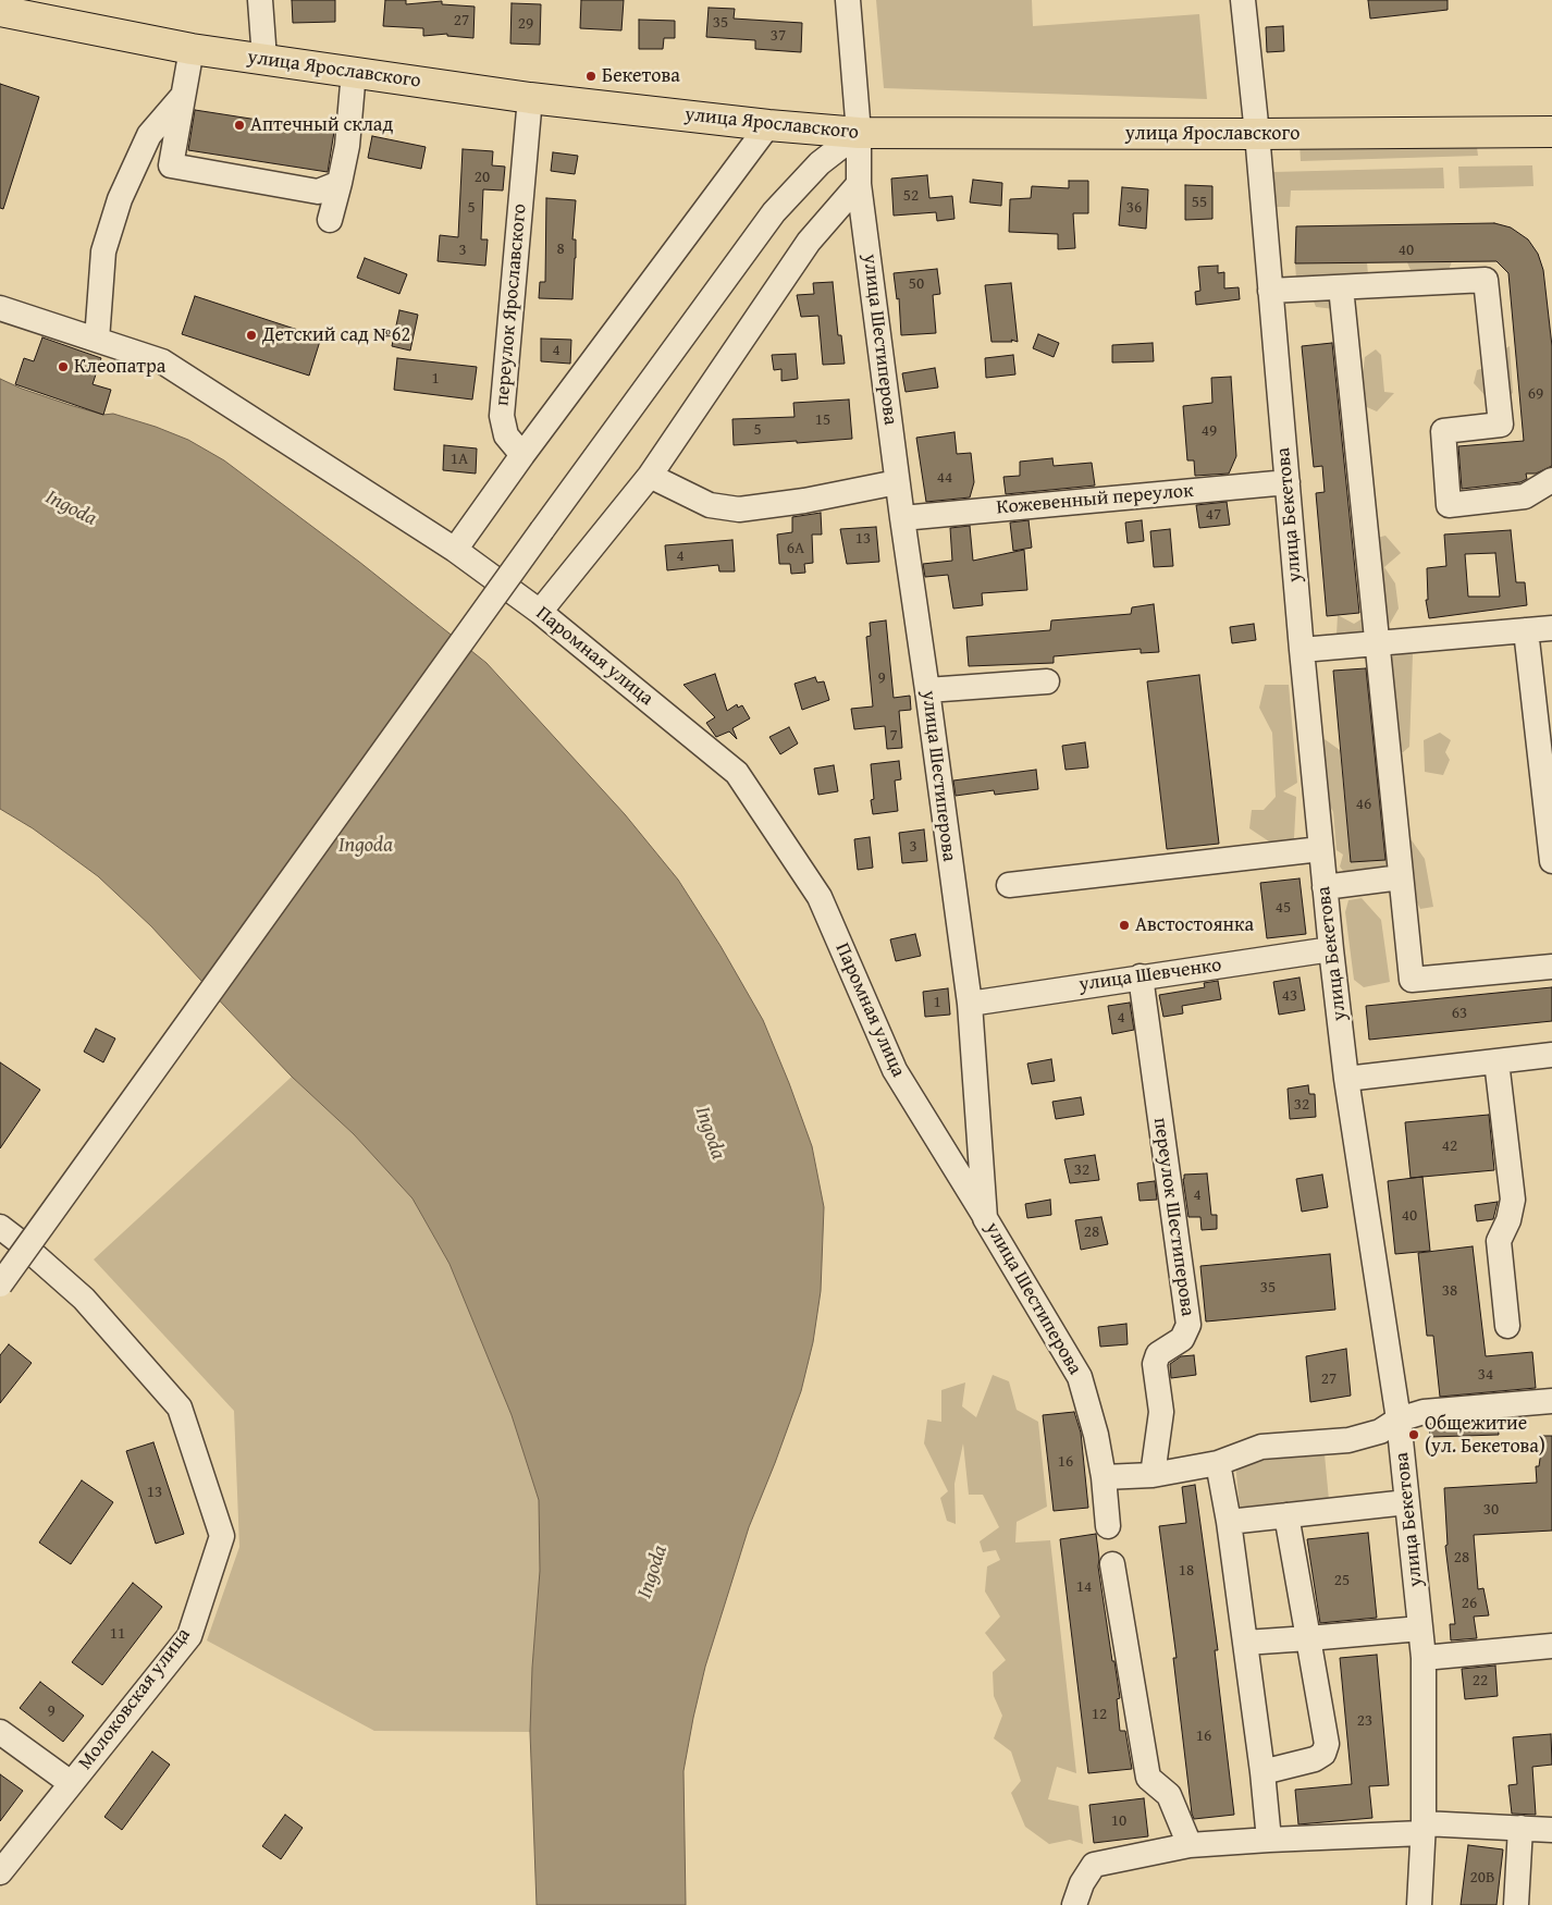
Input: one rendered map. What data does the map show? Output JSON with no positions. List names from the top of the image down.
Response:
{
  "streets": {
    "main road": ["улица Ярославского"],
    "street": [
      "переулок Ярославского",
      "улица Шестиперова",
      "Кожевенный переулок",
      "улица Бекетова",
      "Паромная улица",
      "улица Шевченко",
      "переулок Шестиперова",
      "Молоковская улица"
    ]
  },
  "crossings": [
    ["улица Ярославского", "переулок Ярославского"],
    ["улица Ярославского", "улица Шестиперова"],
    ["улица Ярославского", "улица Бекетова"],
    ["улица Шестиперова", "Кожевенный переулок"],
    ["улица Шестиперова", "Паромная улица"],
    ["улица Шестиперова", "улица Шевченко"],
    ["Кожевенный переулок", "улица Бекетова"],
    ["улица Бекетова", "улица Шевченко"],
    ["улица Шевченко", "переулок Шестиперова"]
  ],
  "water": ["Ingoda"],
  "places": [
    "Бекетова",
    "Аптечный склад",
    "Детский сад №62",
    "Клеопатра",
    "Австостоянка",
    "Общежитие (ул. Бекетова)"
  ],
  "house_numbers": [
    "27",
    "35",
    "29",
    "37",
    "20",
    "52",
    "55",
    "5",
    "36",
    "8",
    "3",
    "40",
    "50",
    "4",
    "1",
    "69",
    "15",
    "5",
    "49",
    "1А",
    "44",
    "47",
    "13",
    "6А",
    "4",
    "9",
    "7",
    "46",
    "3",
    "45",
    "43",
    "1",
    "63",
    "4",
    "32",
    "42",
    "32",
    "4",
    "40",
    "28",
    "35",
    "38",
    "34",
    "27",
    "16",
    "13",
    "30",
    "28",
    "18",
    "25",
    "14",
    "26",
    "11",
    "22",
    "9",
    "12",
    "23",
    "16",
    "10",
    "20В"
  ]
}
